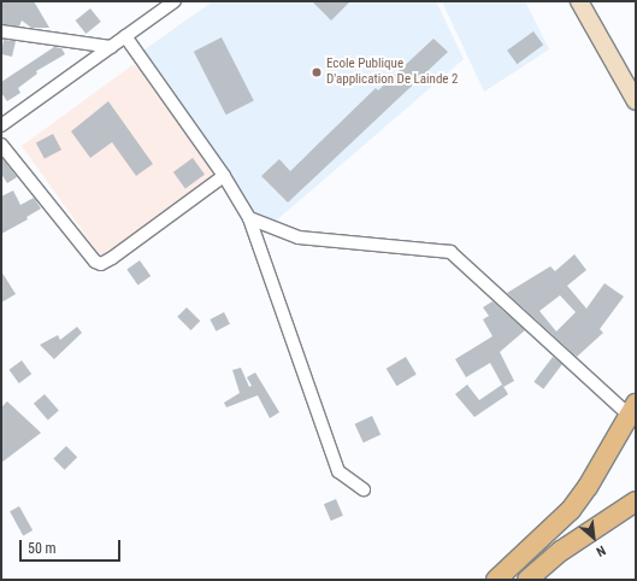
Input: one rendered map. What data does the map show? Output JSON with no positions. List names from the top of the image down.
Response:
{
  "places": ["Ecole Publique D'application De Lainde 2"],
  "scale_bar": "50 m",
  "north": "bottom right"
}
